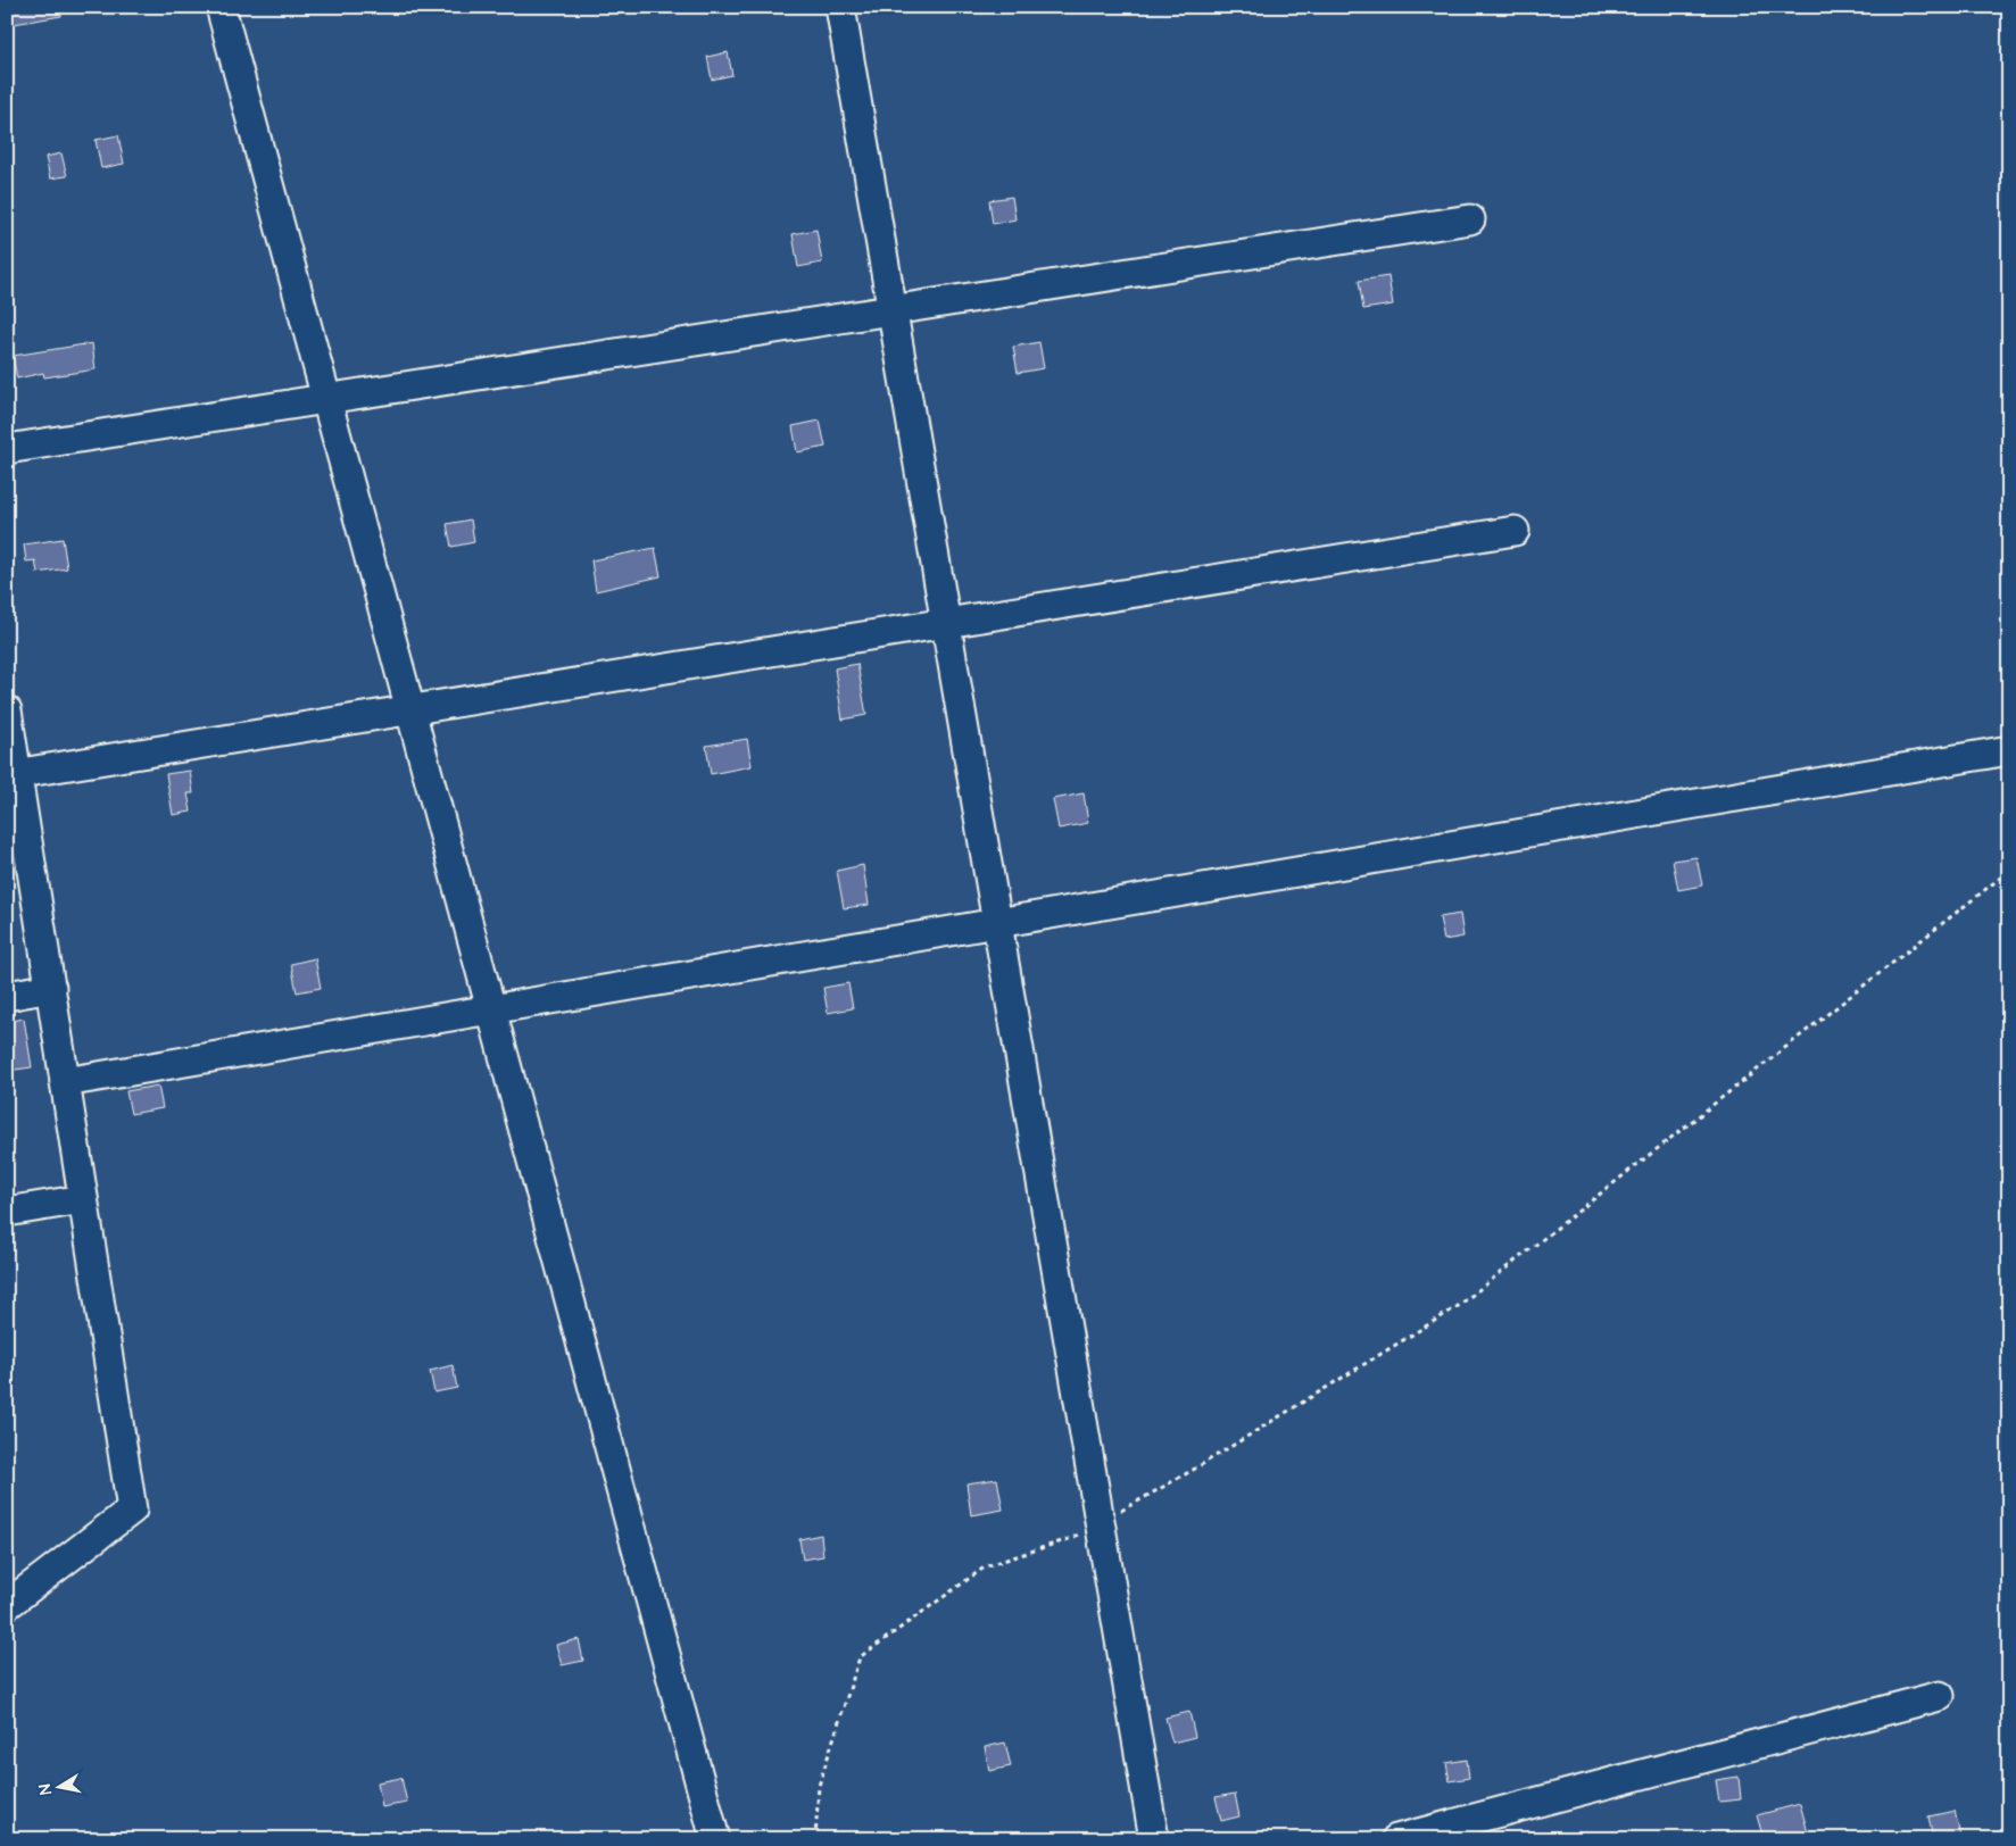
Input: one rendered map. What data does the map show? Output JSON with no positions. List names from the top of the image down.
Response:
{
  "north": "left"
}
